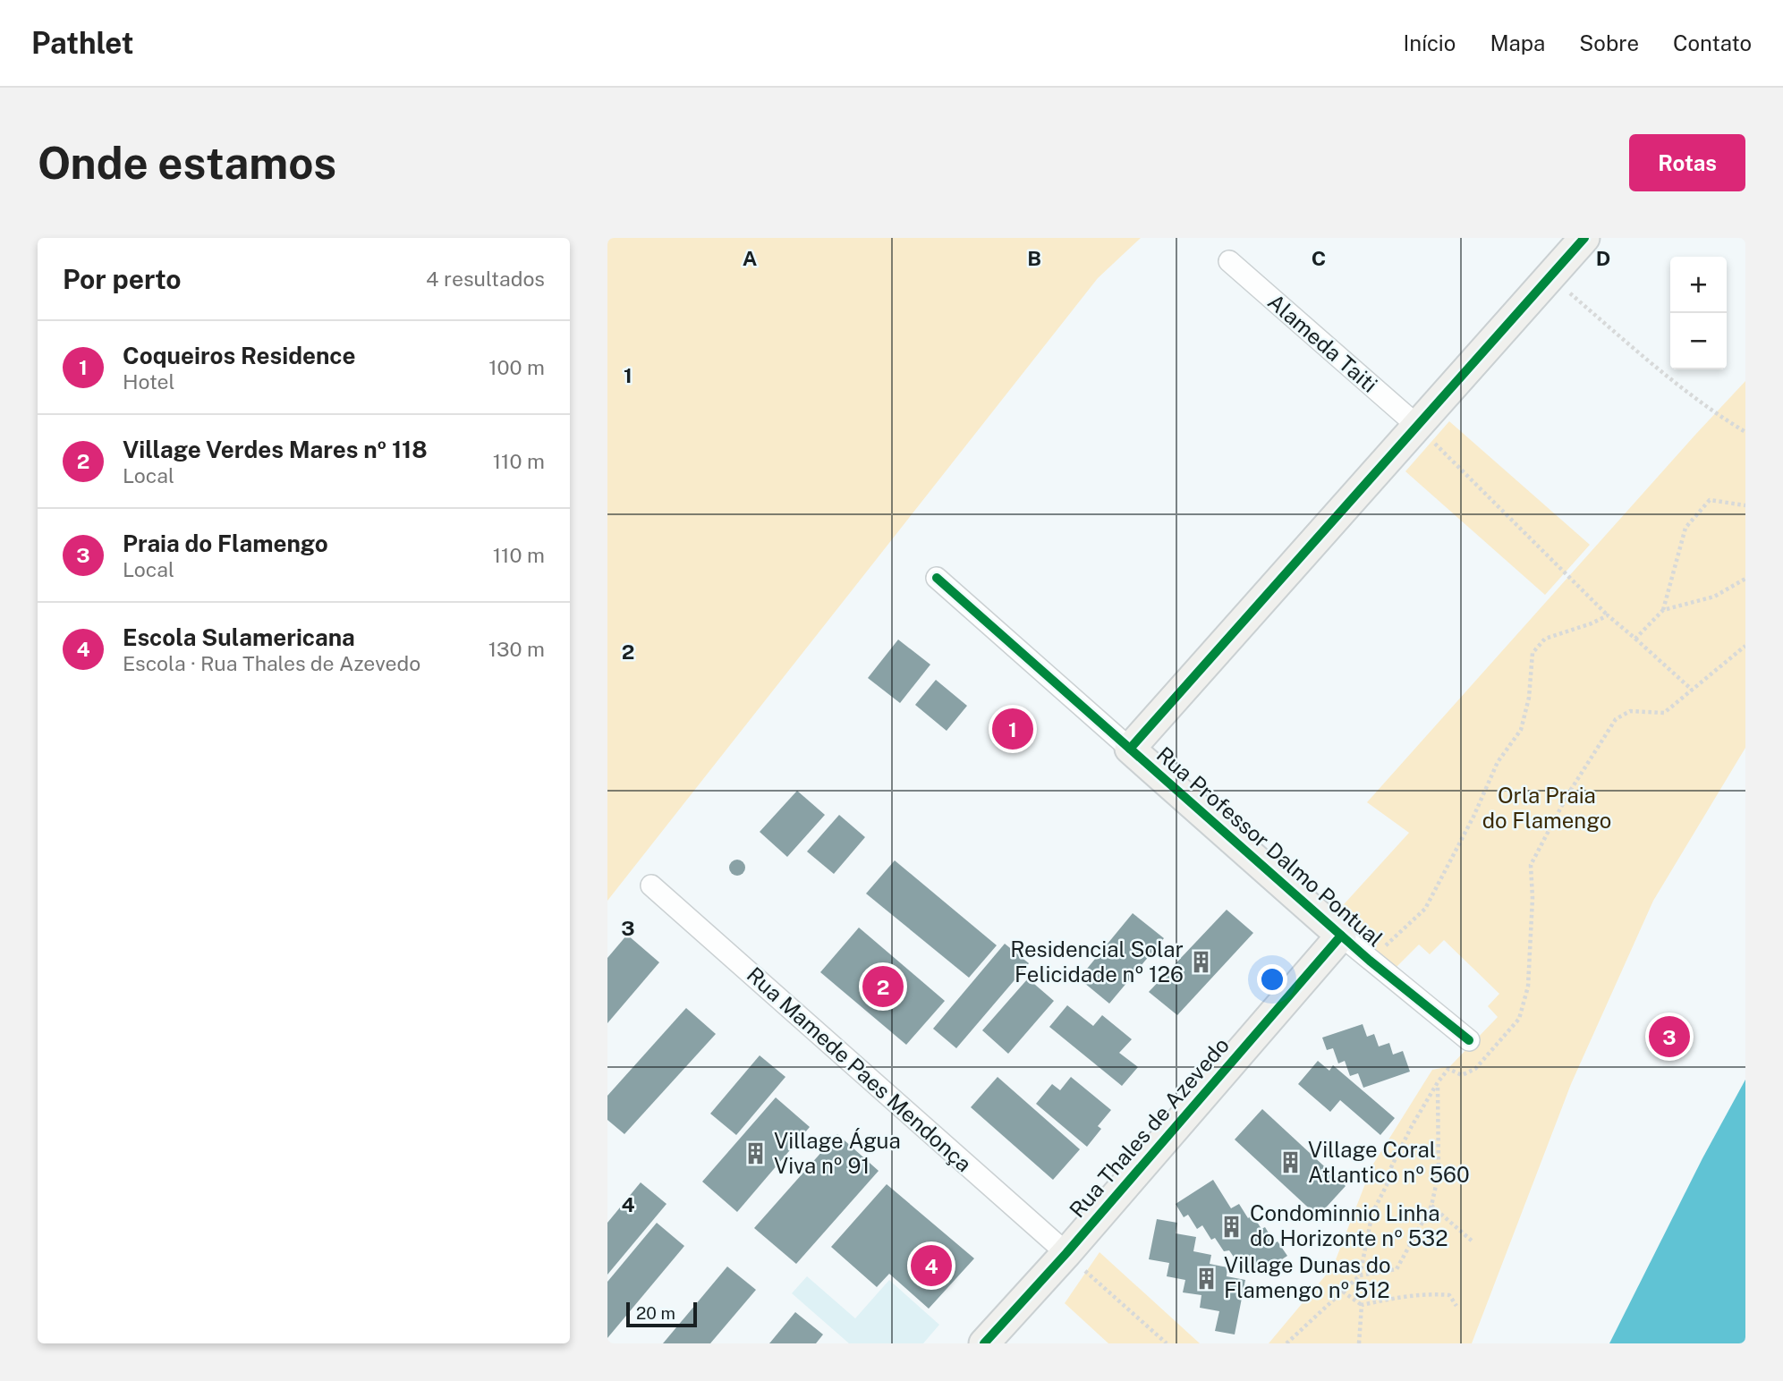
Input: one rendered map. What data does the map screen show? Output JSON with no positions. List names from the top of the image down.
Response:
{
  "streets": {
    "street": [
      "Alameda Taiti",
      "Rua Professor Dalmo Pontual",
      "Rua Mamede Paes Mendonça",
      "Rua Thales de Azevedo"
    ]
  },
  "crossings": [
    ["Rua Professor Dalmo Pontual", "Rua Thales de Azevedo"],
    ["Rua Mamede Paes Mendonça", "Rua Thales de Azevedo"]
  ],
  "parks": ["Orla Praia do Flamengo"],
  "places": {
    "building": [
      "Residencial Solar Felicidade nº 126",
      "Village Água Viva nº 91",
      "Village Coral Atlantico nº 560",
      "Condominnio Linha do Horizonte nº 532",
      "Village Dunas do Flamengo nº 512"
    ]
  },
  "scale_bar": "20 m",
  "page": {
    "header": "Pathlet",
    "nav": [
      "Início",
      "Mapa",
      "Sobre",
      "Contato"
    ],
    "buttons": "Rotas",
    "title": "Onde estamos",
    "heading": ["Por perto", "4 resultados"],
    "map_buttons": ["+", "−"],
    "list": [
      {
        "mark": "1",
        "name": "Coqueiros Residence",
        "note": "Hotel",
        "value": "100 m"
      },
      {
        "mark": "2",
        "name": "Village Verdes Mares nº 118",
        "note": "Local",
        "value": "110 m"
      },
      {
        "mark": "3",
        "name": "Praia do Flamengo",
        "note": "Local",
        "value": "110 m"
      },
      {
        "mark": "4",
        "name": "Escola Sulamericana",
        "note": "Escola · Rua Thales de Azevedo",
        "value": "130 m"
      }
    ],
    "pins": [
      "1",
      "2",
      "3",
      "4"
    ],
    "scale": "20 m"
  },
  "grid": {
    "columns": [
      "A",
      "B",
      "C",
      "D"
    ],
    "rows": [
      "1",
      "2",
      "3",
      "4"
    ]
  }
}
